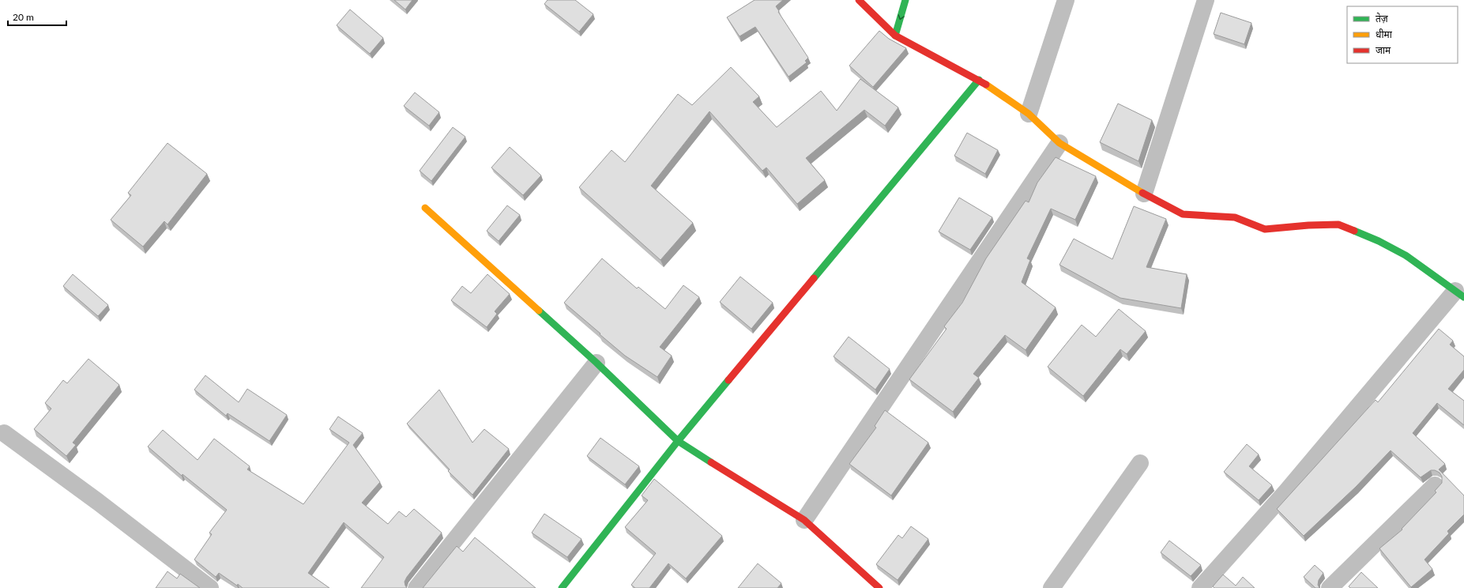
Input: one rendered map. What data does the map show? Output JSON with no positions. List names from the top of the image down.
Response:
{
  "legend": ["तेज़", "धीमा", "जाम"],
  "scale_bar": "20 m"
}
